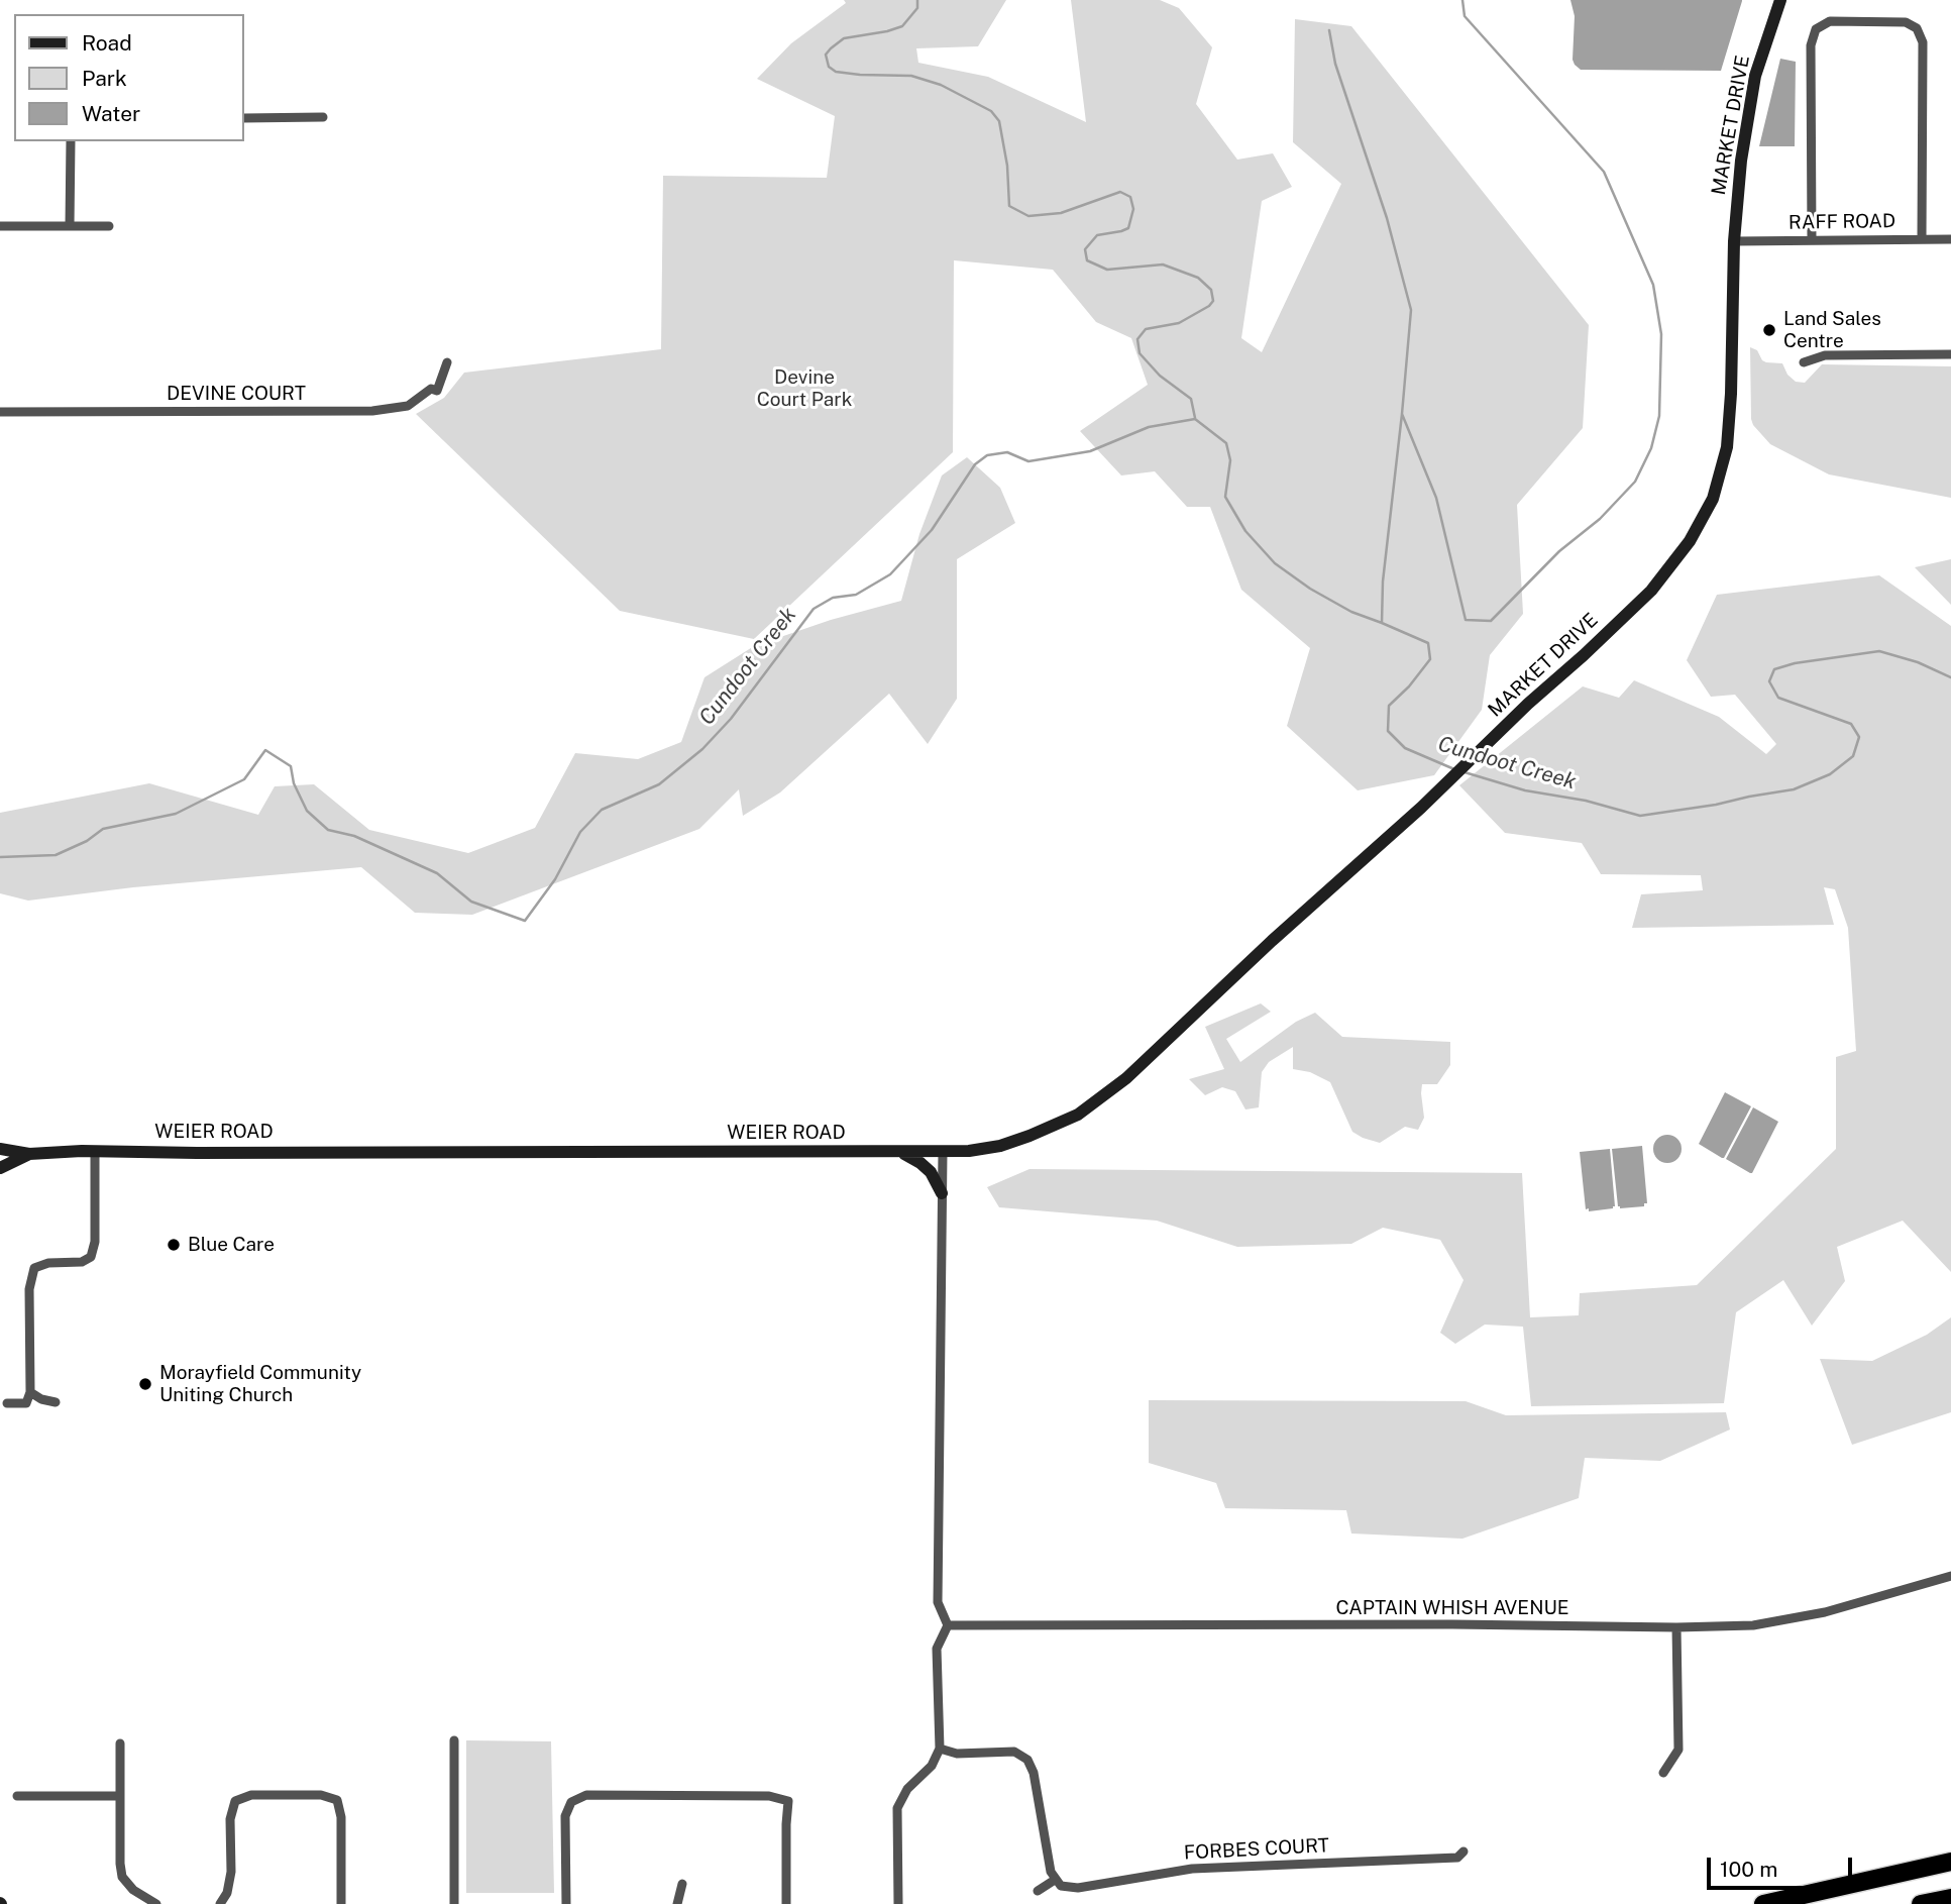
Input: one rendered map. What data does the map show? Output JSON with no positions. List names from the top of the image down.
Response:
{
  "streets": {
    "street": [
      "MARKET DRIVE",
      "RAFF ROAD",
      "DEVINE COURT",
      "WEIER ROAD",
      "CAPTAIN WHISH AVENUE",
      "FORBES COURT"
    ]
  },
  "crossings": [
    ["MARKET DRIVE", "RAFF ROAD"],
    ["MARKET DRIVE", "WEIER ROAD"]
  ],
  "water": ["Cundoot Creek"],
  "parks": ["Devine Court Park"],
  "places": ["Land Sales Centre", "Blue Care", "Morayfield Community Uniting Church"],
  "legend": ["Road", "Park", "Water"],
  "scale_bar": "100 m"
}
